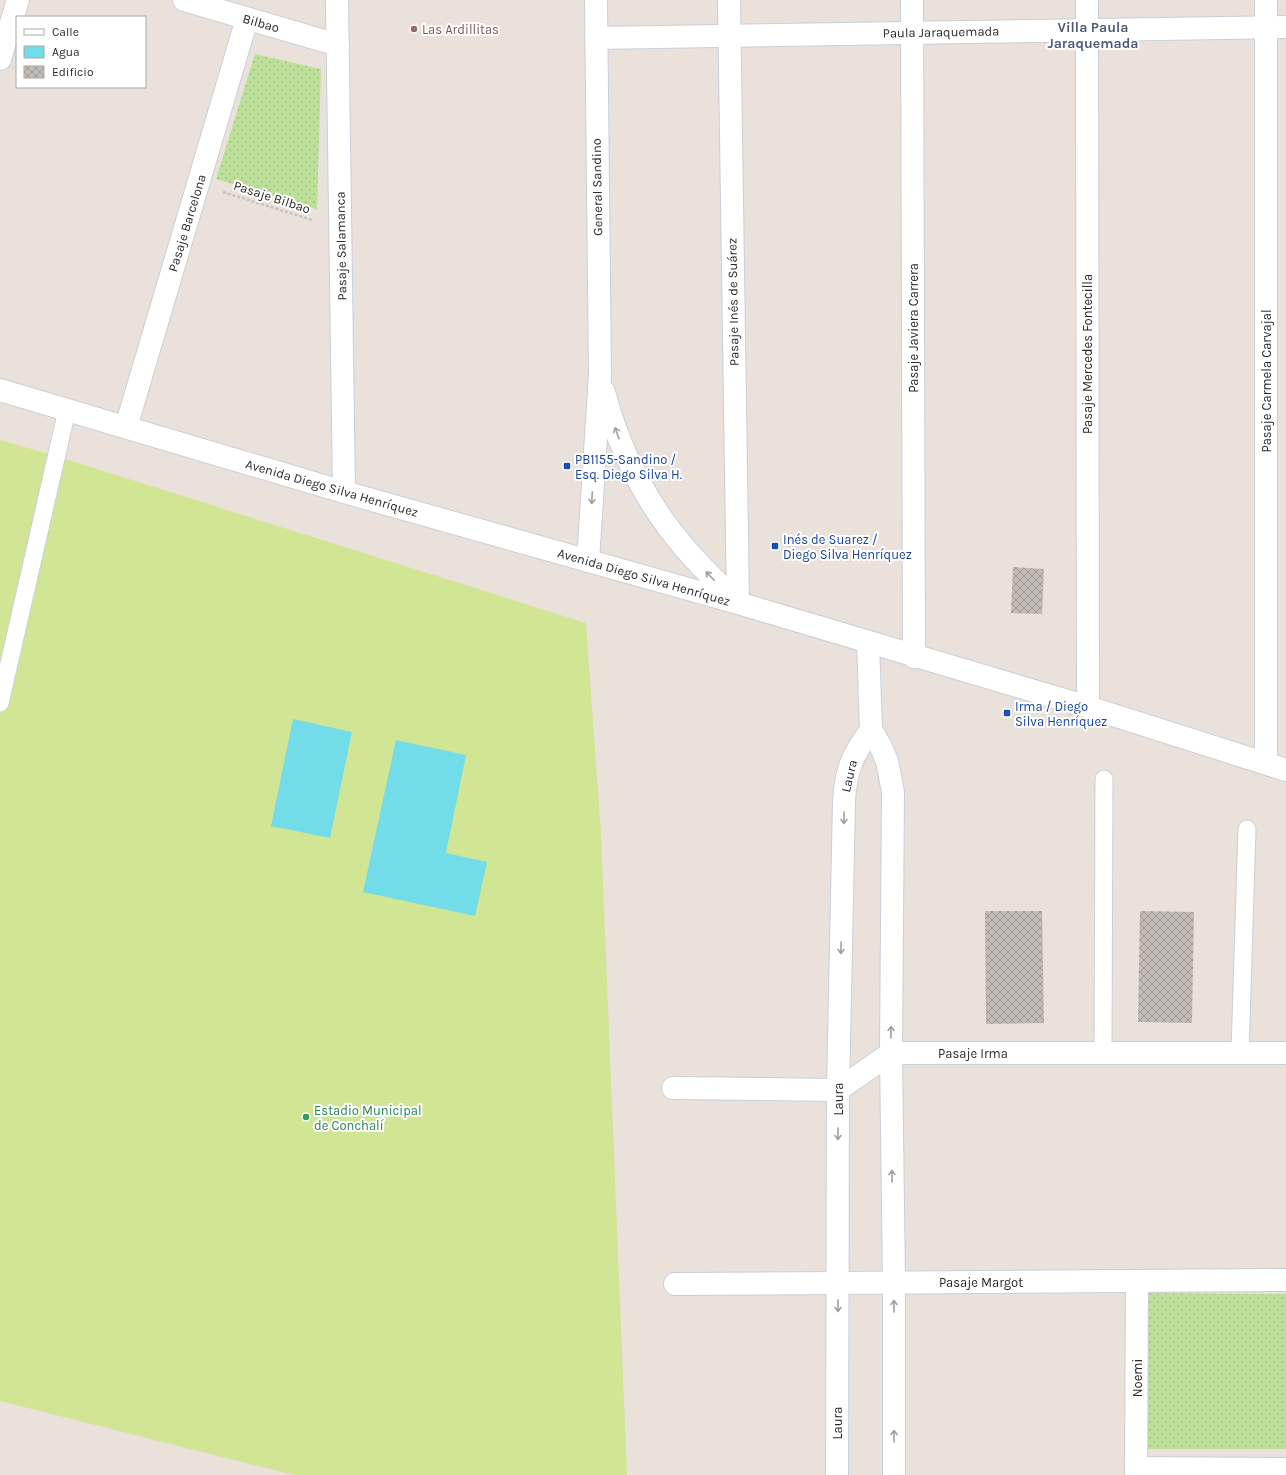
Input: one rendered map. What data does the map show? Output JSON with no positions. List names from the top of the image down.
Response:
{
  "streets": {
    "street": [
      "Bilbao",
      "Paula Jaraquemada",
      "General Sandino",
      "Pasaje Barcelona",
      "Pasaje Salamanca",
      "Pasaje Inés de Suárez",
      "Pasaje Javiera Carrera",
      "Pasaje Mercedes Fontecilla",
      "Pasaje Carmela Carvajal",
      "Avenida Diego Silva Henríquez",
      "Laura",
      "Pasaje Irma",
      "Pasaje Margot",
      "Noemi"
    ],
    "path": ["Pasaje Bilbao"]
  },
  "crossings": [
    ["Bilbao", "Pasaje Barcelona"],
    ["Bilbao", "Pasaje Salamanca"],
    ["Paula Jaraquemada", "General Sandino"],
    ["Paula Jaraquemada", "Pasaje Inés de Suárez"],
    ["Paula Jaraquemada", "Pasaje Javiera Carrera"],
    ["Paula Jaraquemada", "Pasaje Mercedes Fontecilla"],
    ["Paula Jaraquemada", "Pasaje Carmela Carvajal"],
    ["General Sandino", "Pasaje Inés de Suárez"],
    ["General Sandino", "Avenida Diego Silva Henríquez"],
    ["Pasaje Bilbao", "Pasaje Barcelona"],
    ["Pasaje Bilbao", "Pasaje Salamanca"],
    ["Pasaje Barcelona", "Avenida Diego Silva Henríquez"],
    ["Pasaje Salamanca", "Avenida Diego Silva Henríquez"],
    ["Pasaje Inés de Suárez", "Avenida Diego Silva Henríquez"],
    ["Pasaje Javiera Carrera", "Avenida Diego Silva Henríquez"],
    ["Pasaje Mercedes Fontecilla", "Avenida Diego Silva Henríquez"],
    ["Pasaje Carmela Carvajal", "Avenida Diego Silva Henríquez"],
    ["Laura", "Pasaje Margot"],
    ["Pasaje Margot", "Noemi"]
  ],
  "districts": ["Villa Paula Jaraquemada"],
  "places": {
    "other": ["Las Ardillitas", "Estadio Municipal de Conchalí"],
    "transit": ["PB1155-Sandino / Esq. Diego Silva H.", "Inés de Suarez / Diego Silva Henríquez", "Irma / Diego Silva Henríquez"]
  },
  "legend": ["Calle", "Agua", "Edificio"]
}
